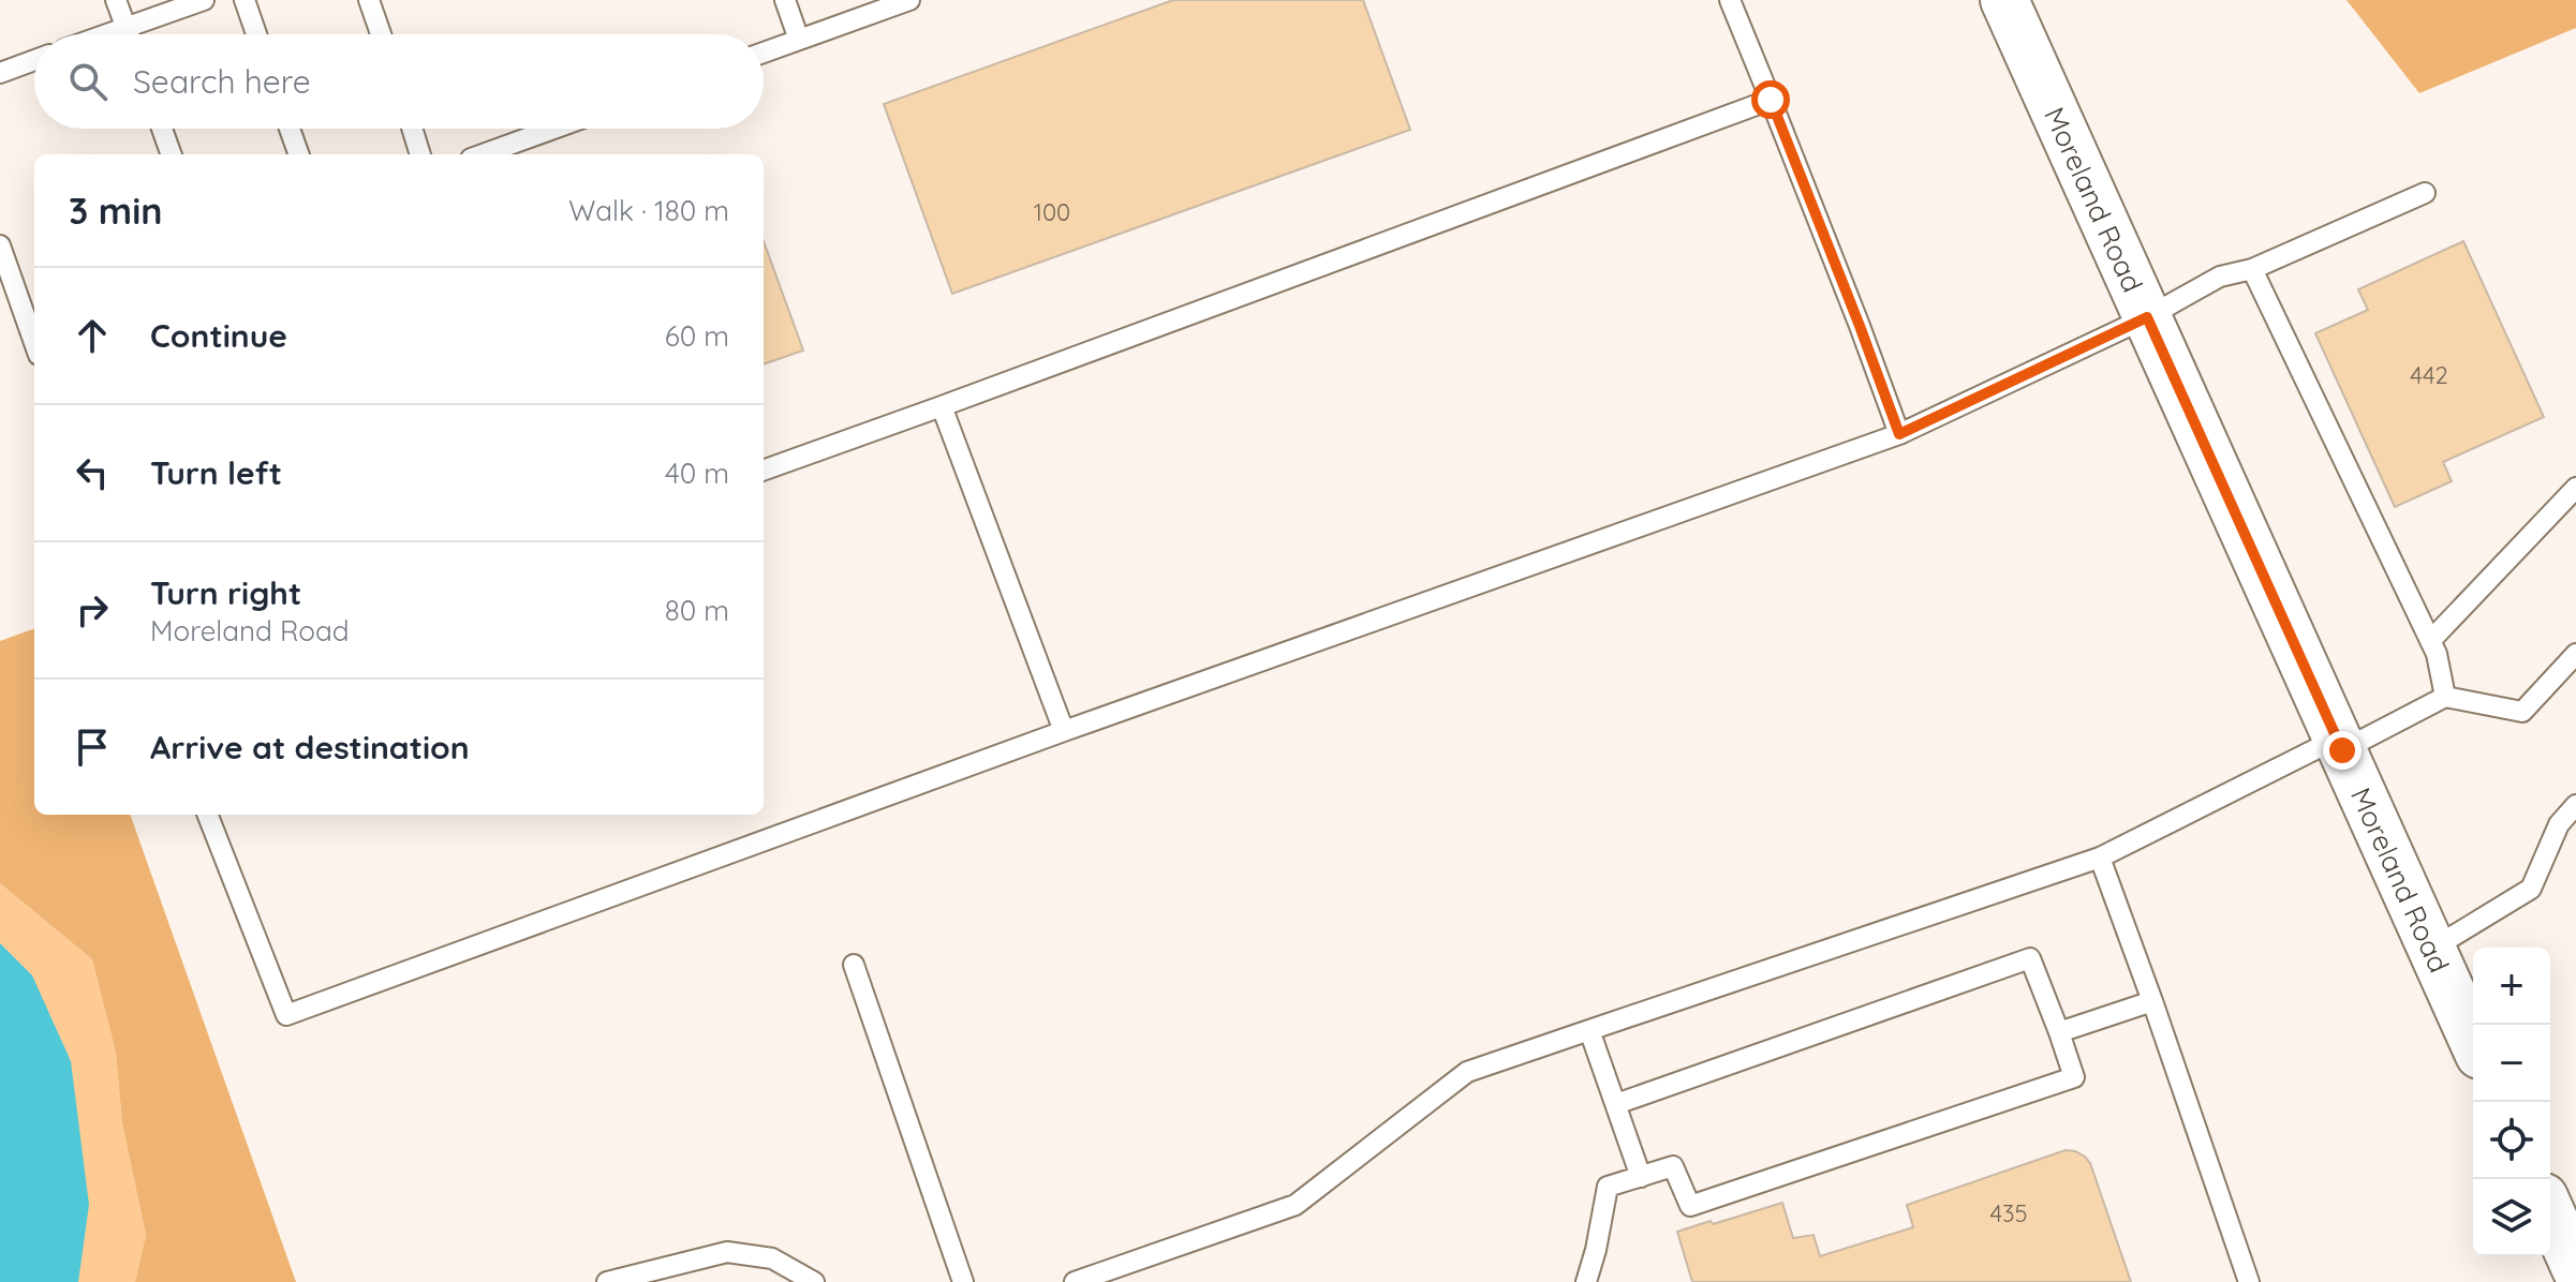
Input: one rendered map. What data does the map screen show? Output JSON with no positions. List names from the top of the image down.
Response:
{
  "streets": {
    "street": ["Moreland Road"]
  },
  "house_numbers": ["100", "442", "435"],
  "page": {
    "search": "Search here",
    "heading": ["3 min", "Walk · 180 m"],
    "list": [
      ["Continue", "60 m"],
      ["Turn left", "40 m"],
      ["Turn right", "Moreland Road", "80 m"],
      "Arrive at destination"
    ],
    "map_buttons": ["+", "−"]
  }
}
